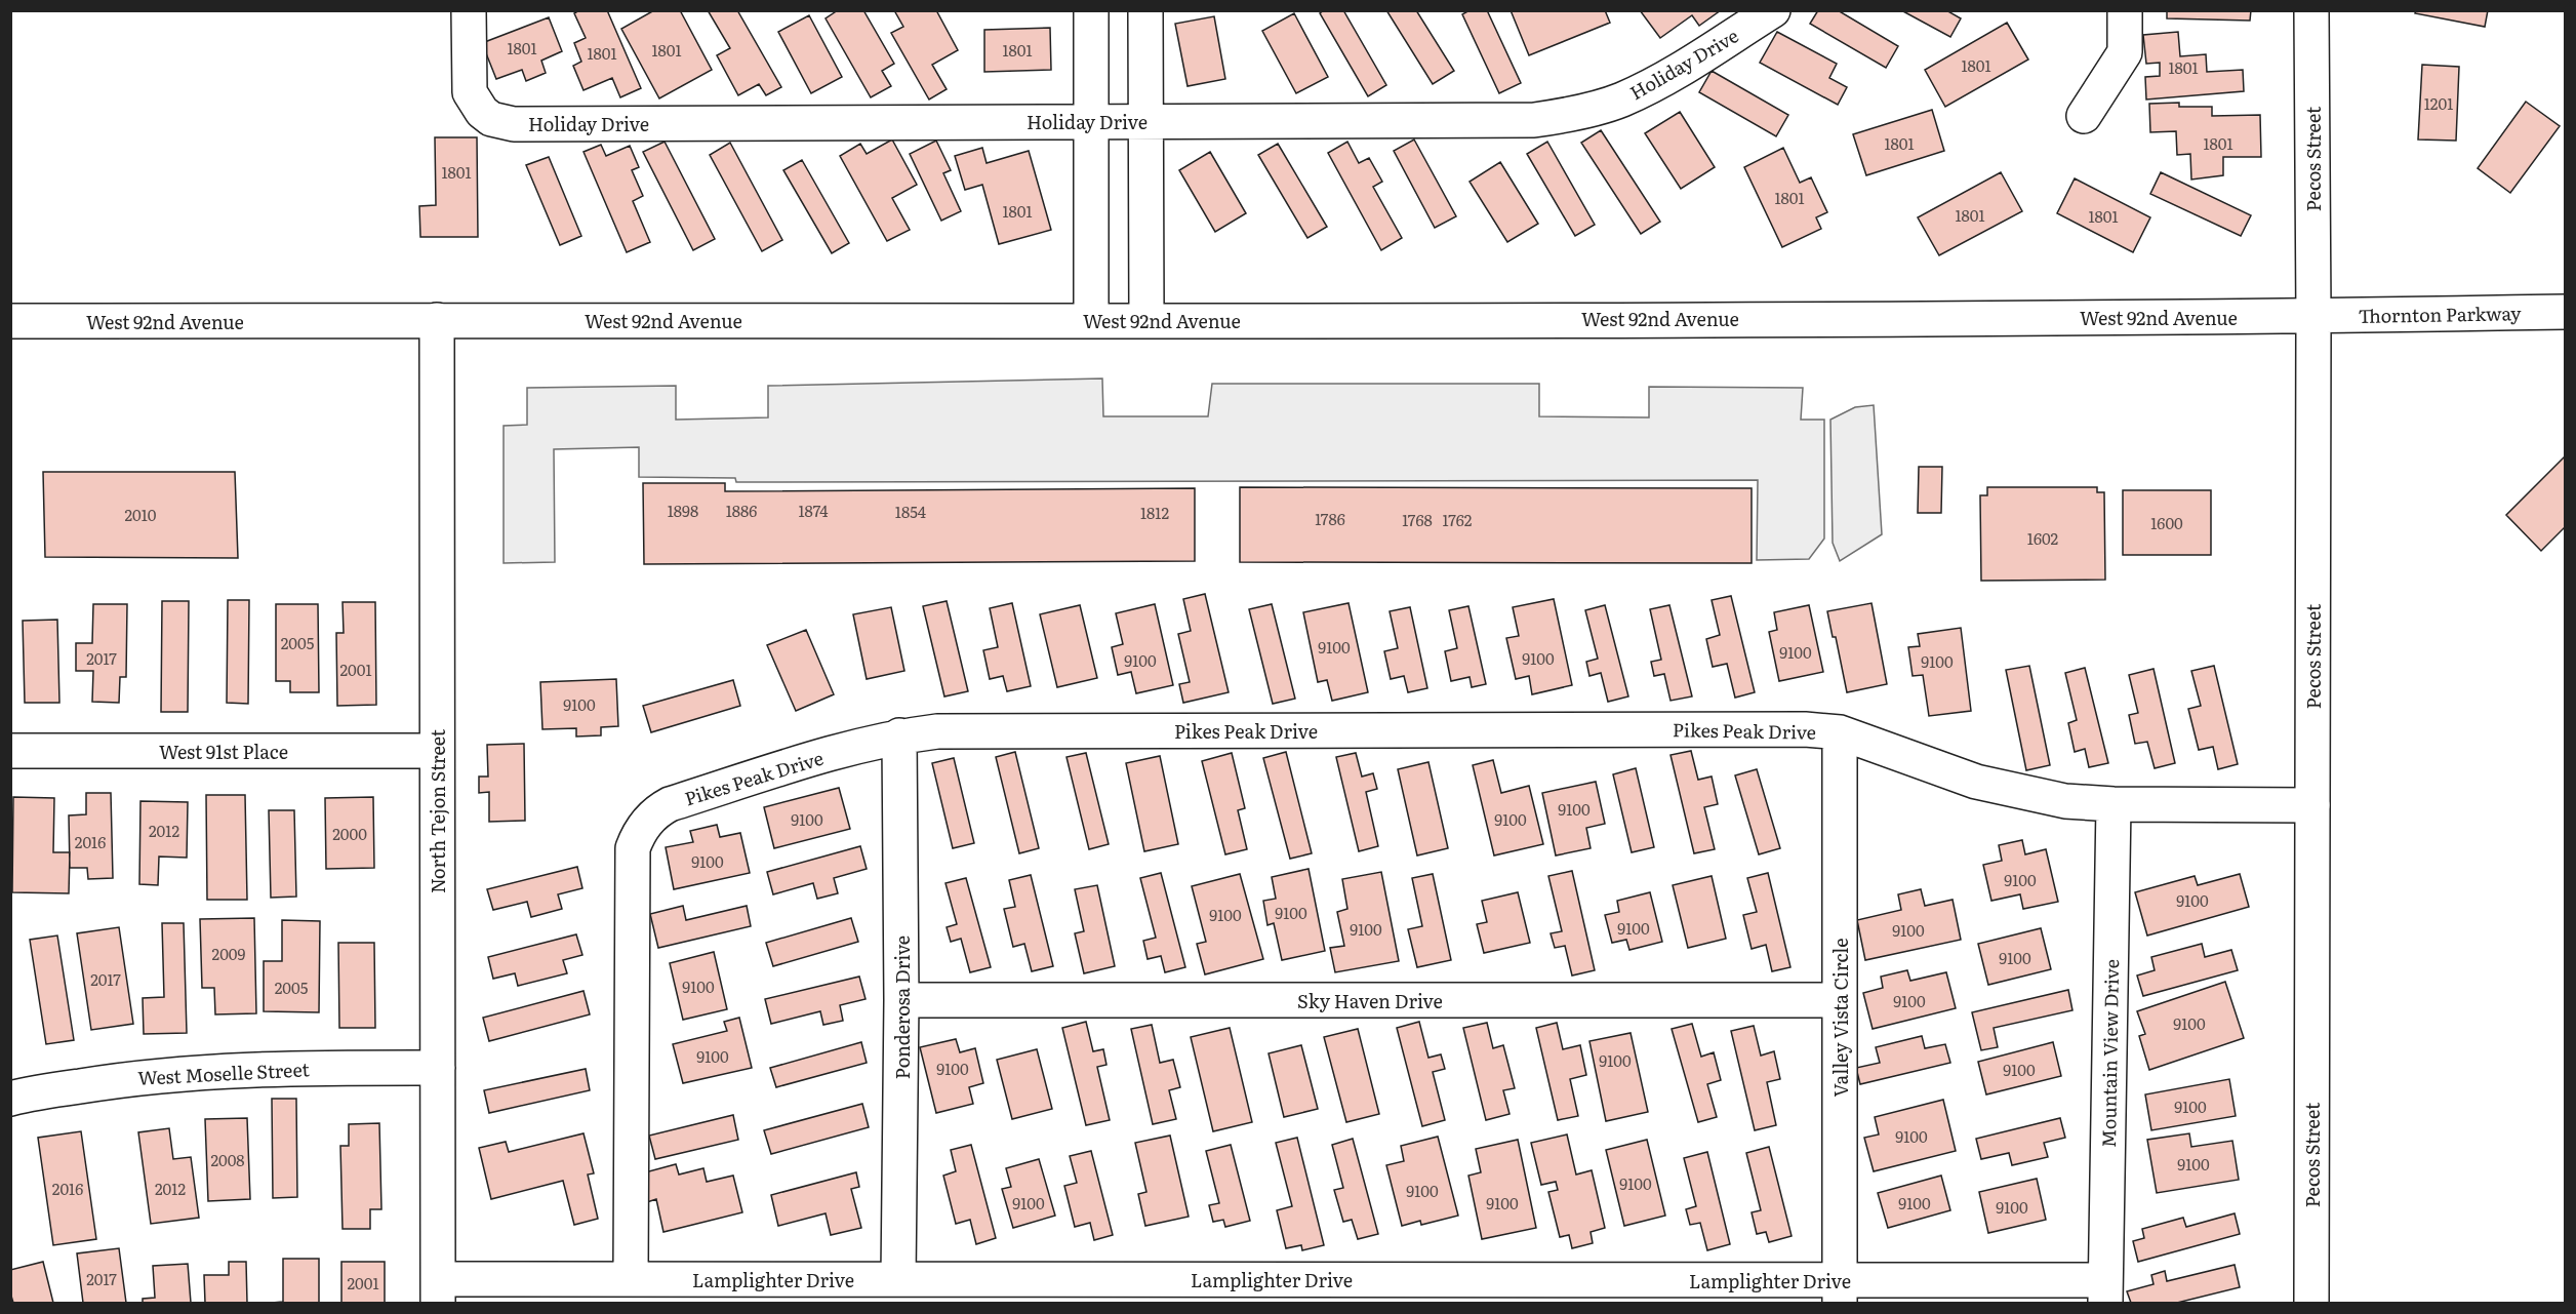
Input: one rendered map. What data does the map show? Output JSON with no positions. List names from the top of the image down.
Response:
{
  "streets": {
    "street": [
      "Holiday Drive",
      "Pecos Street",
      "Thornton Parkway",
      "West 92nd Avenue",
      "Pikes Peak Drive",
      "West 91st Place",
      "North Tejon Street",
      "Sky Haven Drive",
      "Ponderosa Drive",
      "Valley Vista Circle",
      "Mountain View Drive",
      "West Moselle Street",
      "Lamplighter Drive"
    ]
  },
  "crossings": [
    ["Pecos Street", "Thornton Parkway"],
    ["Pecos Street", "West 92nd Avenue"],
    ["Pecos Street", "Pikes Peak Drive"],
    ["Thornton Parkway", "West 92nd Avenue"],
    ["West 92nd Avenue", "North Tejon Street"],
    ["Pikes Peak Drive", "Ponderosa Drive"],
    ["Pikes Peak Drive", "Valley Vista Circle"],
    ["Pikes Peak Drive", "Mountain View Drive"],
    ["Pikes Peak Drive", "Lamplighter Drive"],
    ["West 91st Place", "North Tejon Street"],
    ["North Tejon Street", "West Moselle Street"],
    ["North Tejon Street", "Lamplighter Drive"],
    ["Sky Haven Drive", "Ponderosa Drive"],
    ["Sky Haven Drive", "Valley Vista Circle"],
    ["Ponderosa Drive", "Lamplighter Drive"],
    ["Valley Vista Circle", "Lamplighter Drive"],
    ["Mountain View Drive", "Lamplighter Drive"]
  ],
  "house_numbers": [
    "1801",
    "1801",
    "1801",
    "1801",
    "1801",
    "1801",
    "1201",
    "1801",
    "1801",
    "1801",
    "1801",
    "1801",
    "1801",
    "1801",
    "1898",
    "1886",
    "1874",
    "1854",
    "1812",
    "2010",
    "1786",
    "1768",
    "1762",
    "1600",
    "1602",
    "2005",
    "9100",
    "9100",
    "2017",
    "9100",
    "9100",
    "9100",
    "2001",
    "9100",
    "9100",
    "9100",
    "9100",
    "2012",
    "2000",
    "2016",
    "9100",
    "9100",
    "9100",
    "9100",
    "9100",
    "9100",
    "9100",
    "9100",
    "2009",
    "9100",
    "2017",
    "9100",
    "2005",
    "9100",
    "9100",
    "9100",
    "9100",
    "9100",
    "9100",
    "9100",
    "9100",
    "2008",
    "9100",
    "9100",
    "2016",
    "2012",
    "9100",
    "9100",
    "9100",
    "9100",
    "9100",
    "2017",
    "2001"
  ]
}
